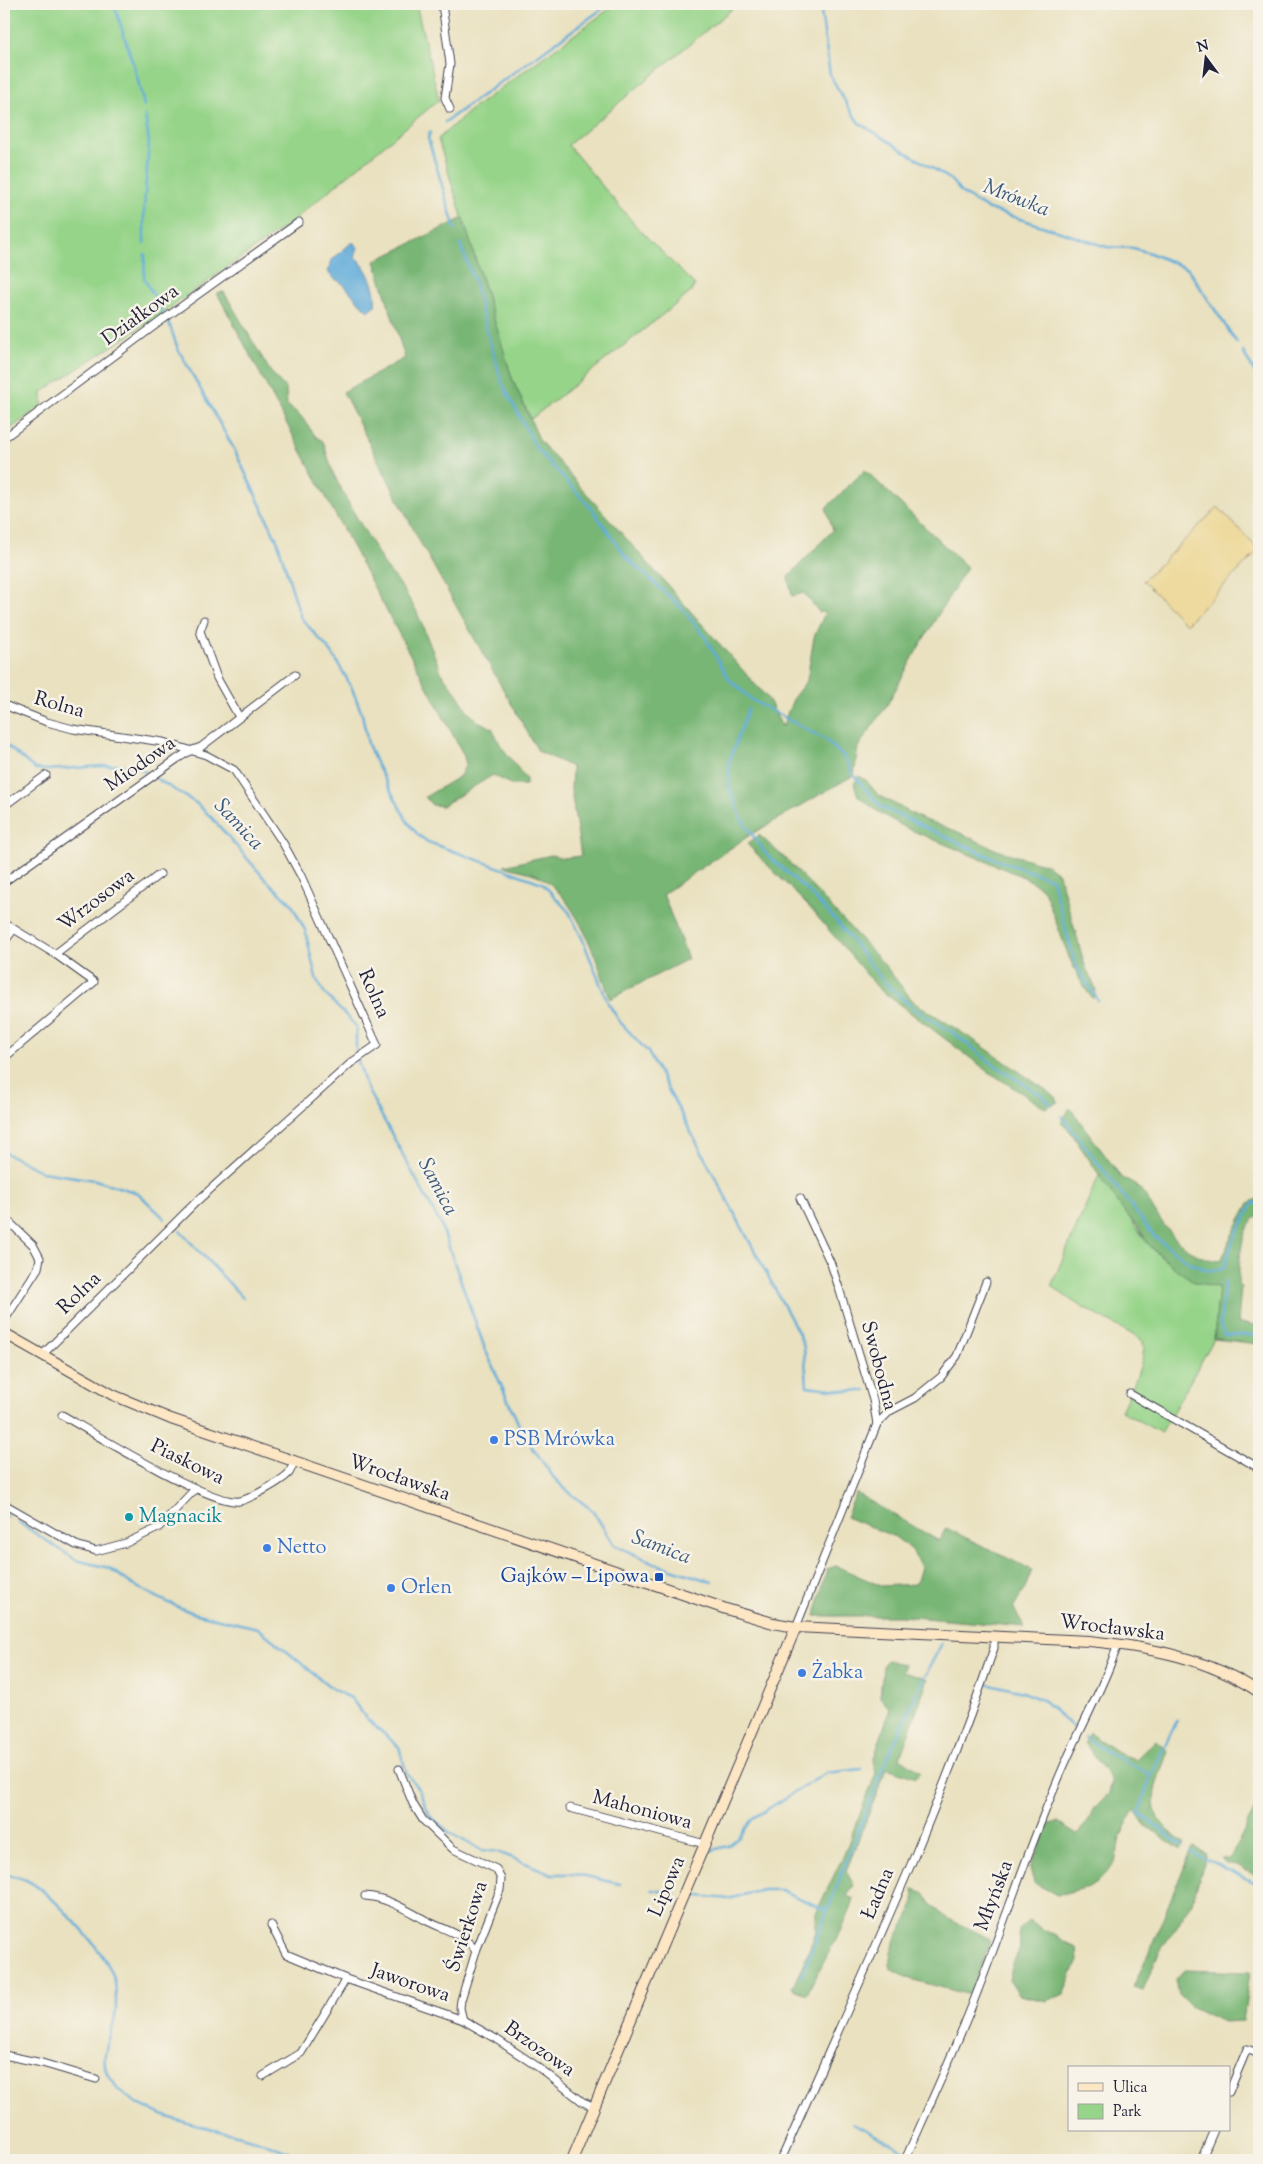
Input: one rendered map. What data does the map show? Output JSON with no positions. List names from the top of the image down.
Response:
{
  "streets": {
    "main road": ["Wrocławska", "Lipowa"],
    "street": [
      "Działkowa",
      "Rolna",
      "Miodowa",
      "Wrzosowa",
      "Swobodna",
      "Piaskowa",
      "Mahoniowa",
      "Ładna",
      "Młyńska",
      "Świerkowa",
      "Jaworowa",
      "Brzozowa"
    ]
  },
  "crossings": [
    ["Rolna", "Miodowa"],
    ["Rolna", "Wrocławska"],
    ["Swobodna", "Wrocławska"],
    ["Swobodna", "Lipowa"],
    ["Piaskowa", "Wrocławska"],
    ["Wrocławska", "Lipowa"],
    ["Wrocławska", "Ładna"],
    ["Wrocławska", "Młyńska"],
    ["Mahoniowa", "Lipowa"],
    ["Lipowa", "Brzozowa"],
    ["Świerkowa", "Jaworowa"],
    ["Świerkowa", "Brzozowa"],
    ["Jaworowa", "Brzozowa"]
  ],
  "water": ["Mrówka", "Samica"],
  "places": {
    "other": [
      "PSB Mrówka",
      "Magnacik",
      "Netto",
      "Orlen",
      "Żabka"
    ],
    "transit": ["Gajków – Lipowa"]
  },
  "legend": ["Ulica", "Park"],
  "north": "top"
}
